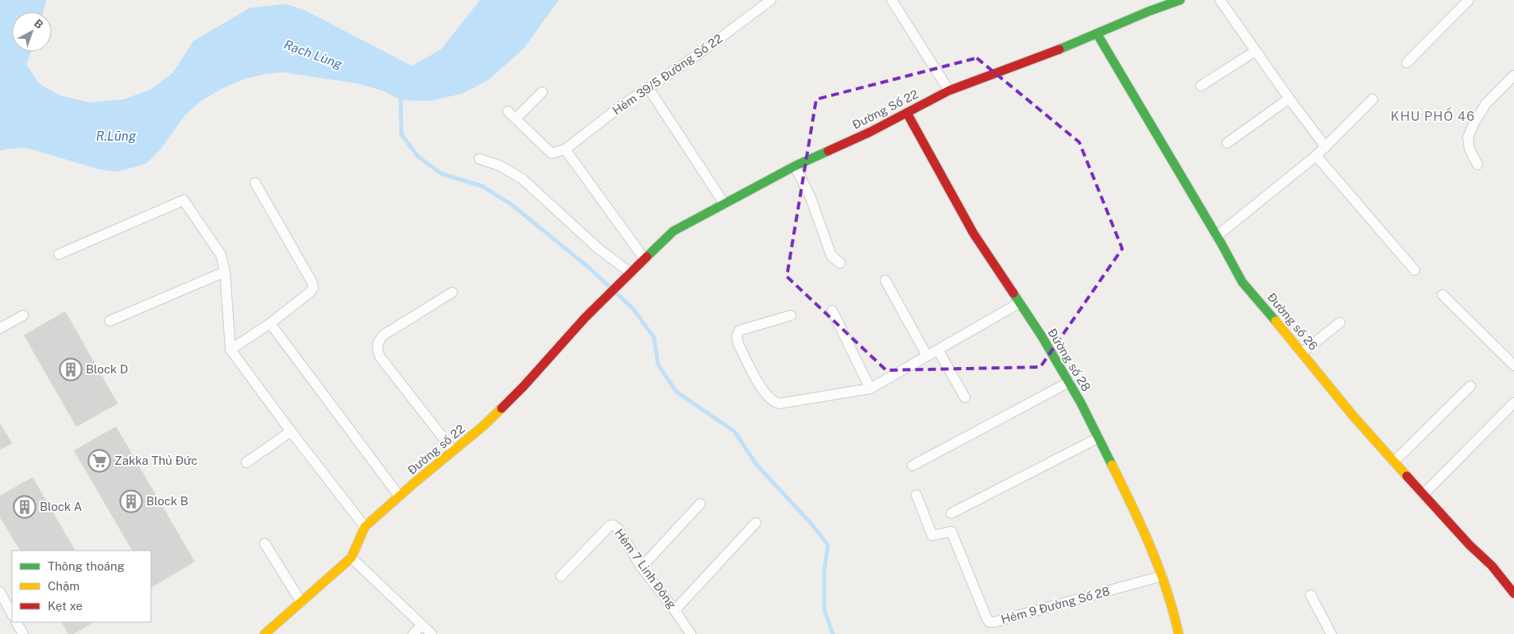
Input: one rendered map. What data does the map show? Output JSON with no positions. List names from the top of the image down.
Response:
{
  "streets": {
    "street": [
      "Hẻm 39/5 Đường Số 22",
      "Đường Số 22",
      "Đường số 26",
      "Đường số 28",
      "Đường số 22",
      "Hẻm 7 Linh Đông",
      "Hẻm 9 Đường Số 28"
    ]
  },
  "crossings": [
    ["Đường Số 22", "Đường số 26"],
    ["Đường Số 22", "Đường số 28"],
    ["Đường Số 22", "Đường số 22"],
    ["Đường số 28", "Hẻm 9 Đường Số 28"]
  ],
  "districts": ["KHU PHỐ 46"],
  "water": ["Rạch Lùng", "R.Lũng"],
  "places": {
    "building": ["Block D", "Block B", "Block A"],
    "supermarket": ["Zakka Thủ Đức"]
  },
  "legend": ["Thông thoáng", "Chậm", "Kẹt xe"],
  "north": "top right"
}
